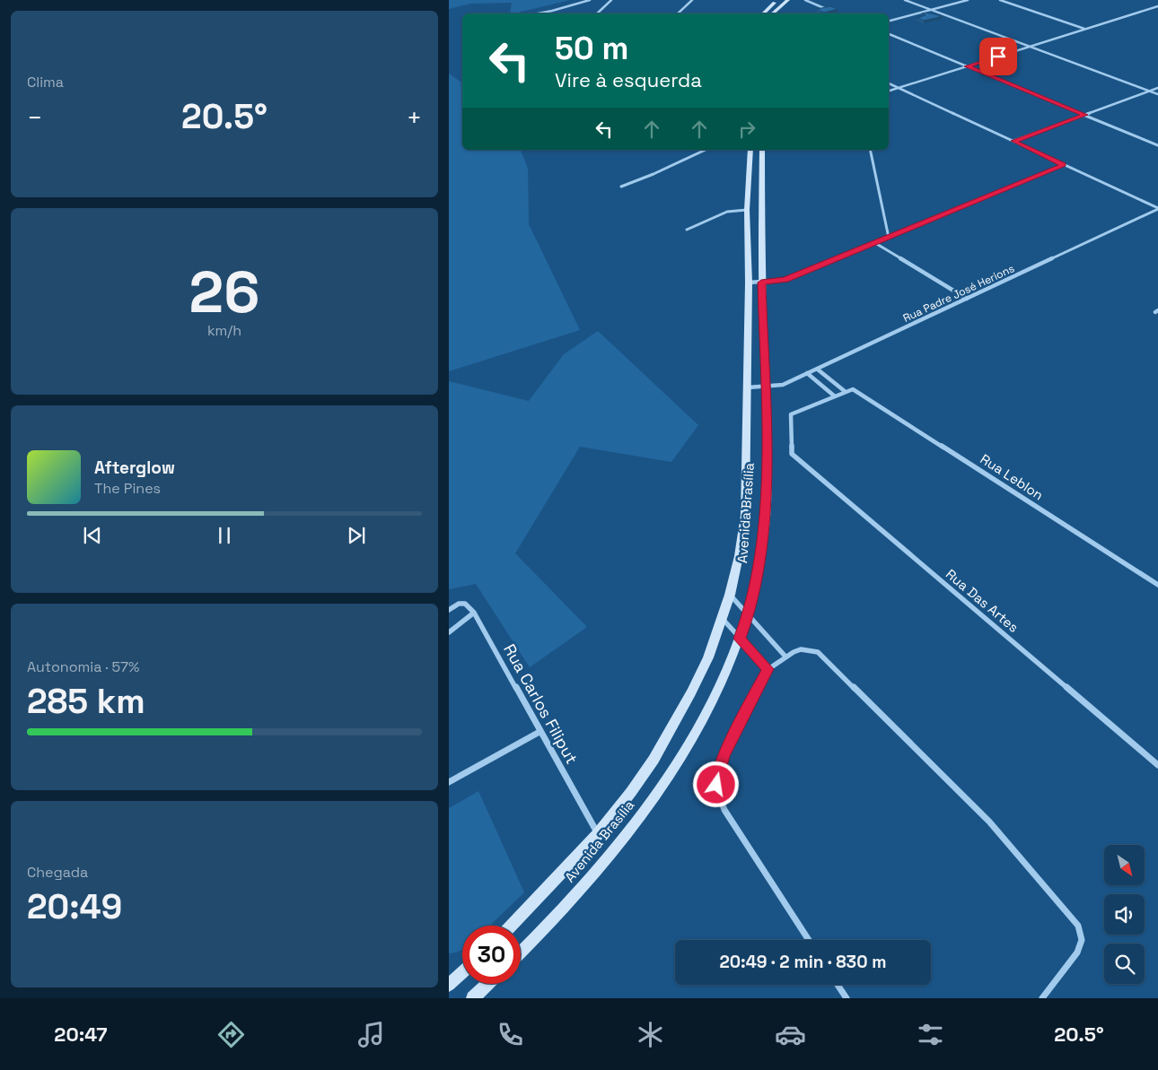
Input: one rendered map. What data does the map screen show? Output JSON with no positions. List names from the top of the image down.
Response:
{
  "streets": {
    "main road": ["Avenida Brasília"],
    "street": [
      "Rua Padre José Herions",
      "Rua Leblon",
      "Rua Das Artes",
      "Rua Carlos Filiput"
    ]
  },
  "crossings": [
    ["Rua Padre José Herions", "Avenida Brasília"],
    ["Avenida Brasília", "Rua Carlos Filiput"]
  ],
  "north": "bottom right",
  "page": {
    "tile": [
      "Clima",
      ["26", "km/h"],
      ["Autonomia · 57%", "285 km"],
      ["Chegada", "20:49"]
    ],
    "turn": ["50 m", "Vire à esquerda"],
    "heat": ["−", "20.5°", "+"],
    "song": ["Afterglow", "The Pines"],
    "limit": "30",
    "trip": "20:49 · 2 min · 830 m",
    "tabs": ["20:47", "20.5°"]
  }
}
